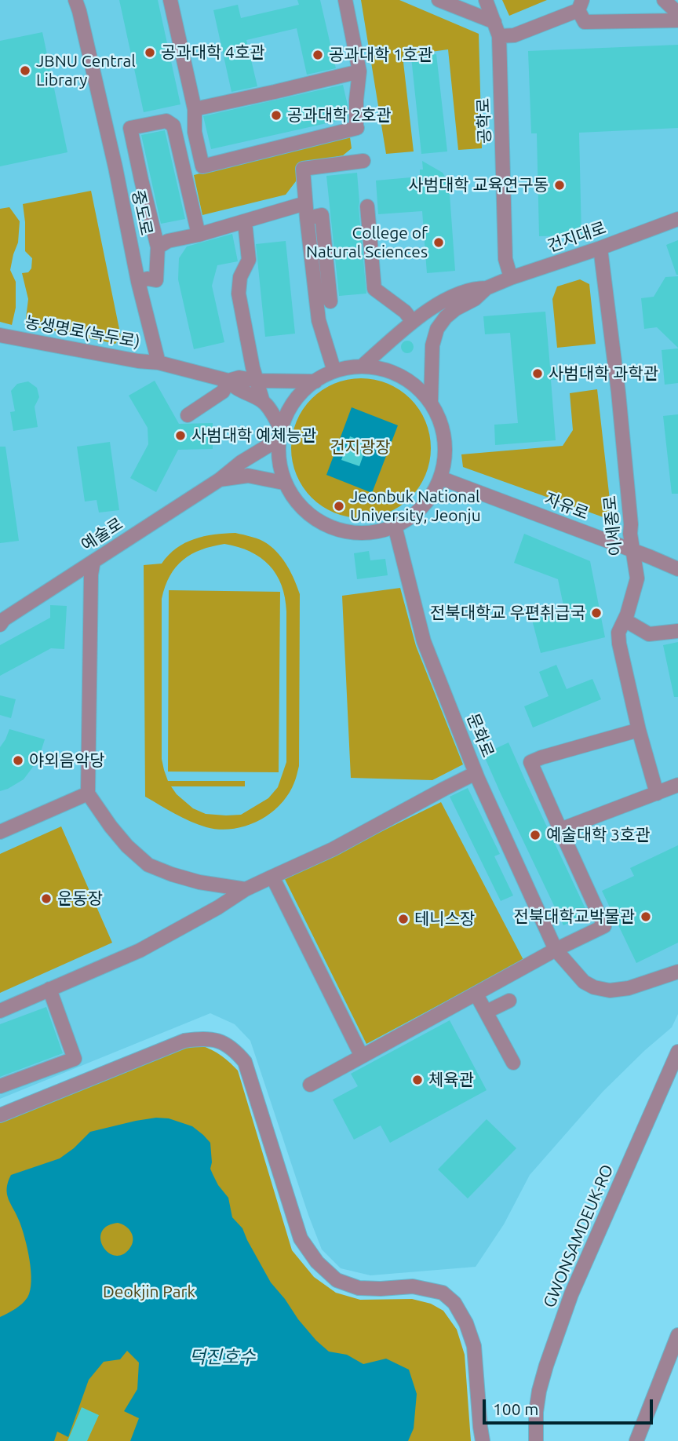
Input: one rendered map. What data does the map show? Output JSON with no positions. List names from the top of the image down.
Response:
{
  "streets": {
    "street": [
      "공학로",
      "중도로",
      "건지대로",
      "농생명로(녹두로)",
      "자유로",
      "이세종로",
      "예술로",
      "문화로",
      "GWONSAMDEUK-RO"
    ]
  },
  "crossings": [
    ["공학로", "건지대로"],
    ["중도로", "농생명로(녹두로)"],
    ["건지대로", "자유로"],
    ["건지대로", "이세종로"],
    ["건지대로", "예술로"],
    ["건지대로", "문화로"],
    ["자유로", "이세종로"],
    ["자유로", "예술로"],
    ["자유로", "문화로"],
    ["예술로", "문화로"]
  ],
  "water": ["덕진호수"],
  "parks": ["건지광장", "Deokjin Park"],
  "places": [
    "공과대학 4호관",
    "공과대학 1호관",
    "JBNU Central Library",
    "공과대학 2호관",
    "사범대학 교육연구동",
    "College of Natural Sciences",
    "사범대학 과학관",
    "사범대학 예체능관",
    "Jeonbuk National University, Jeonju",
    "전북대학교 우편취급국",
    "야외음악당",
    "예술대학 3호관",
    "운동장",
    "전북대학교박물관",
    "테니스장",
    "체육관"
  ],
  "scale_bar": "100 m"
}
